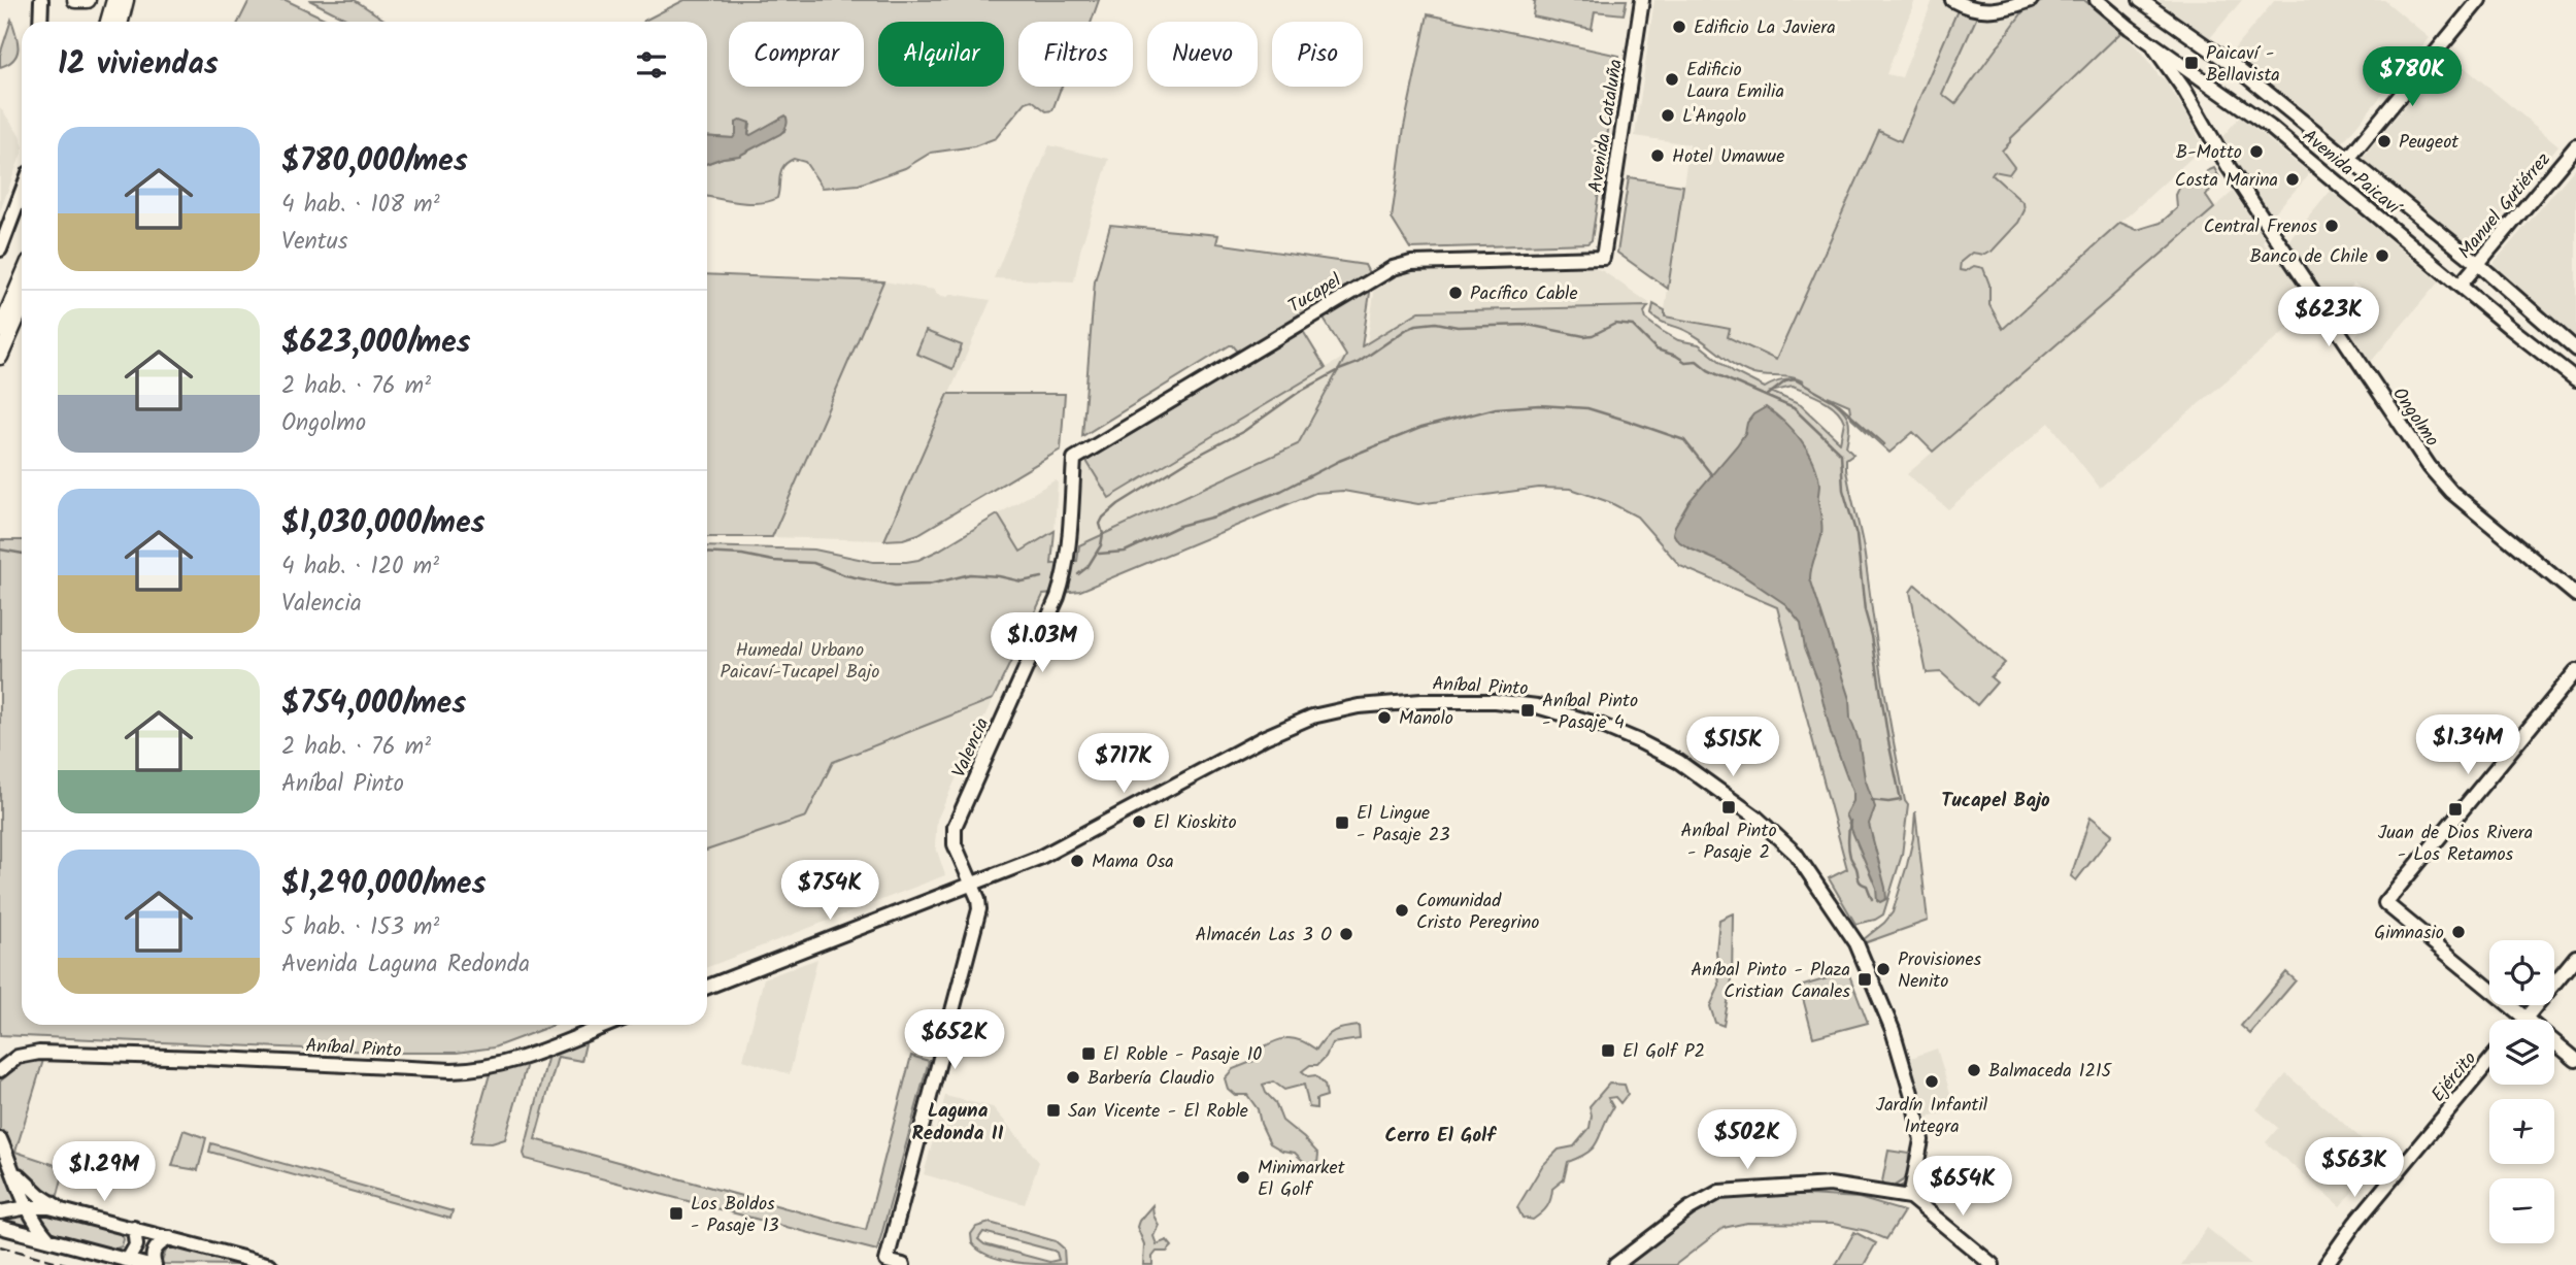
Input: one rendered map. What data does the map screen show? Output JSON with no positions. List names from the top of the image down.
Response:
{
  "streets": {
    "street": [
      "Avenida Cataluña",
      "Avenida Paicaví",
      "Manuel Gutiérrez",
      "Tucapel",
      "Ongolmo",
      "Aníbal Pinto",
      "Valencia",
      "Ejército"
    ]
  },
  "crossings": [
    ["Avenida Cataluña", "Tucapel"],
    ["Avenida Paicaví", "Manuel Gutiérrez"],
    ["Avenida Paicaví", "Ongolmo"],
    ["Tucapel", "Valencia"],
    ["Aníbal Pinto", "Valencia"]
  ],
  "districts": ["Tucapel Bajo", "Laguna Redonda II", "Cerro El Golf"],
  "parks": ["Humedal Urbano Paicaví-Tucapel Bajo"],
  "places": {
    "other": [
      "Edificio La Javiera",
      "Edificio Laura Emilia",
      "L'Angolo",
      "Peugeot",
      "B-Motto",
      "Hotel Umawue",
      "Costa Marina",
      "Central Frenos",
      "Banco de Chile",
      "Pacífico Cable",
      "Manolo",
      "El Kioskito",
      "Mama Osa",
      "Comunidad Cristo Peregrino",
      "Gimnasio",
      "Almacén Las 3 O",
      "Provisiones Nenito",
      "Balmaceda 1215",
      "Barbería Claudio",
      "Jardín Infantil Integra",
      "Minimarket El Golf"
    ],
    "transit": [
      "Paicaví - Bellavista",
      "Aníbal Pinto - Pasaje 4",
      "Aníbal Pinto - Pasaje 2",
      "Juan de Dios Rivera - Los Retamos",
      "El Lingue - Pasaje 23",
      "Aníbal Pinto - Plaza Cristian Canales",
      "El Golf P2",
      "El Roble - Pasaje 10",
      "San Vicente - El Roble",
      "Los Boldos - Pasaje 13"
    ]
  },
  "page": {
    "chip": [
      "Comprar",
      "Alquilar",
      "Filtros",
      "Nuevo",
      "Piso"
    ],
    "heading": "12 viviendas",
    "price": [
      "$780K",
      "$623K",
      "$1.03M",
      "$1.34M",
      "$515K",
      "$717K",
      "$754K",
      "$652K",
      "$502K",
      "$563K",
      "$1.29M",
      "$654K"
    ],
    "list": [
      {
        "name": "$780,000/mes",
        "note": "4 hab. · 108 m² · Ventus"
      },
      {
        "name": "$623,000/mes",
        "note": "2 hab. · 76 m² · Ongolmo"
      },
      {
        "name": "$1,030,000/mes",
        "note": "4 hab. · 120 m² · Valencia"
      },
      {
        "name": "$754,000/mes",
        "note": "2 hab. · 76 m² · Aníbal Pinto"
      },
      {
        "name": "$1,290,000/mes",
        "note": "5 hab. · 153 m² · Avenida Laguna Redonda"
      }
    ],
    "map_buttons": ["+", "−"]
  }
}
